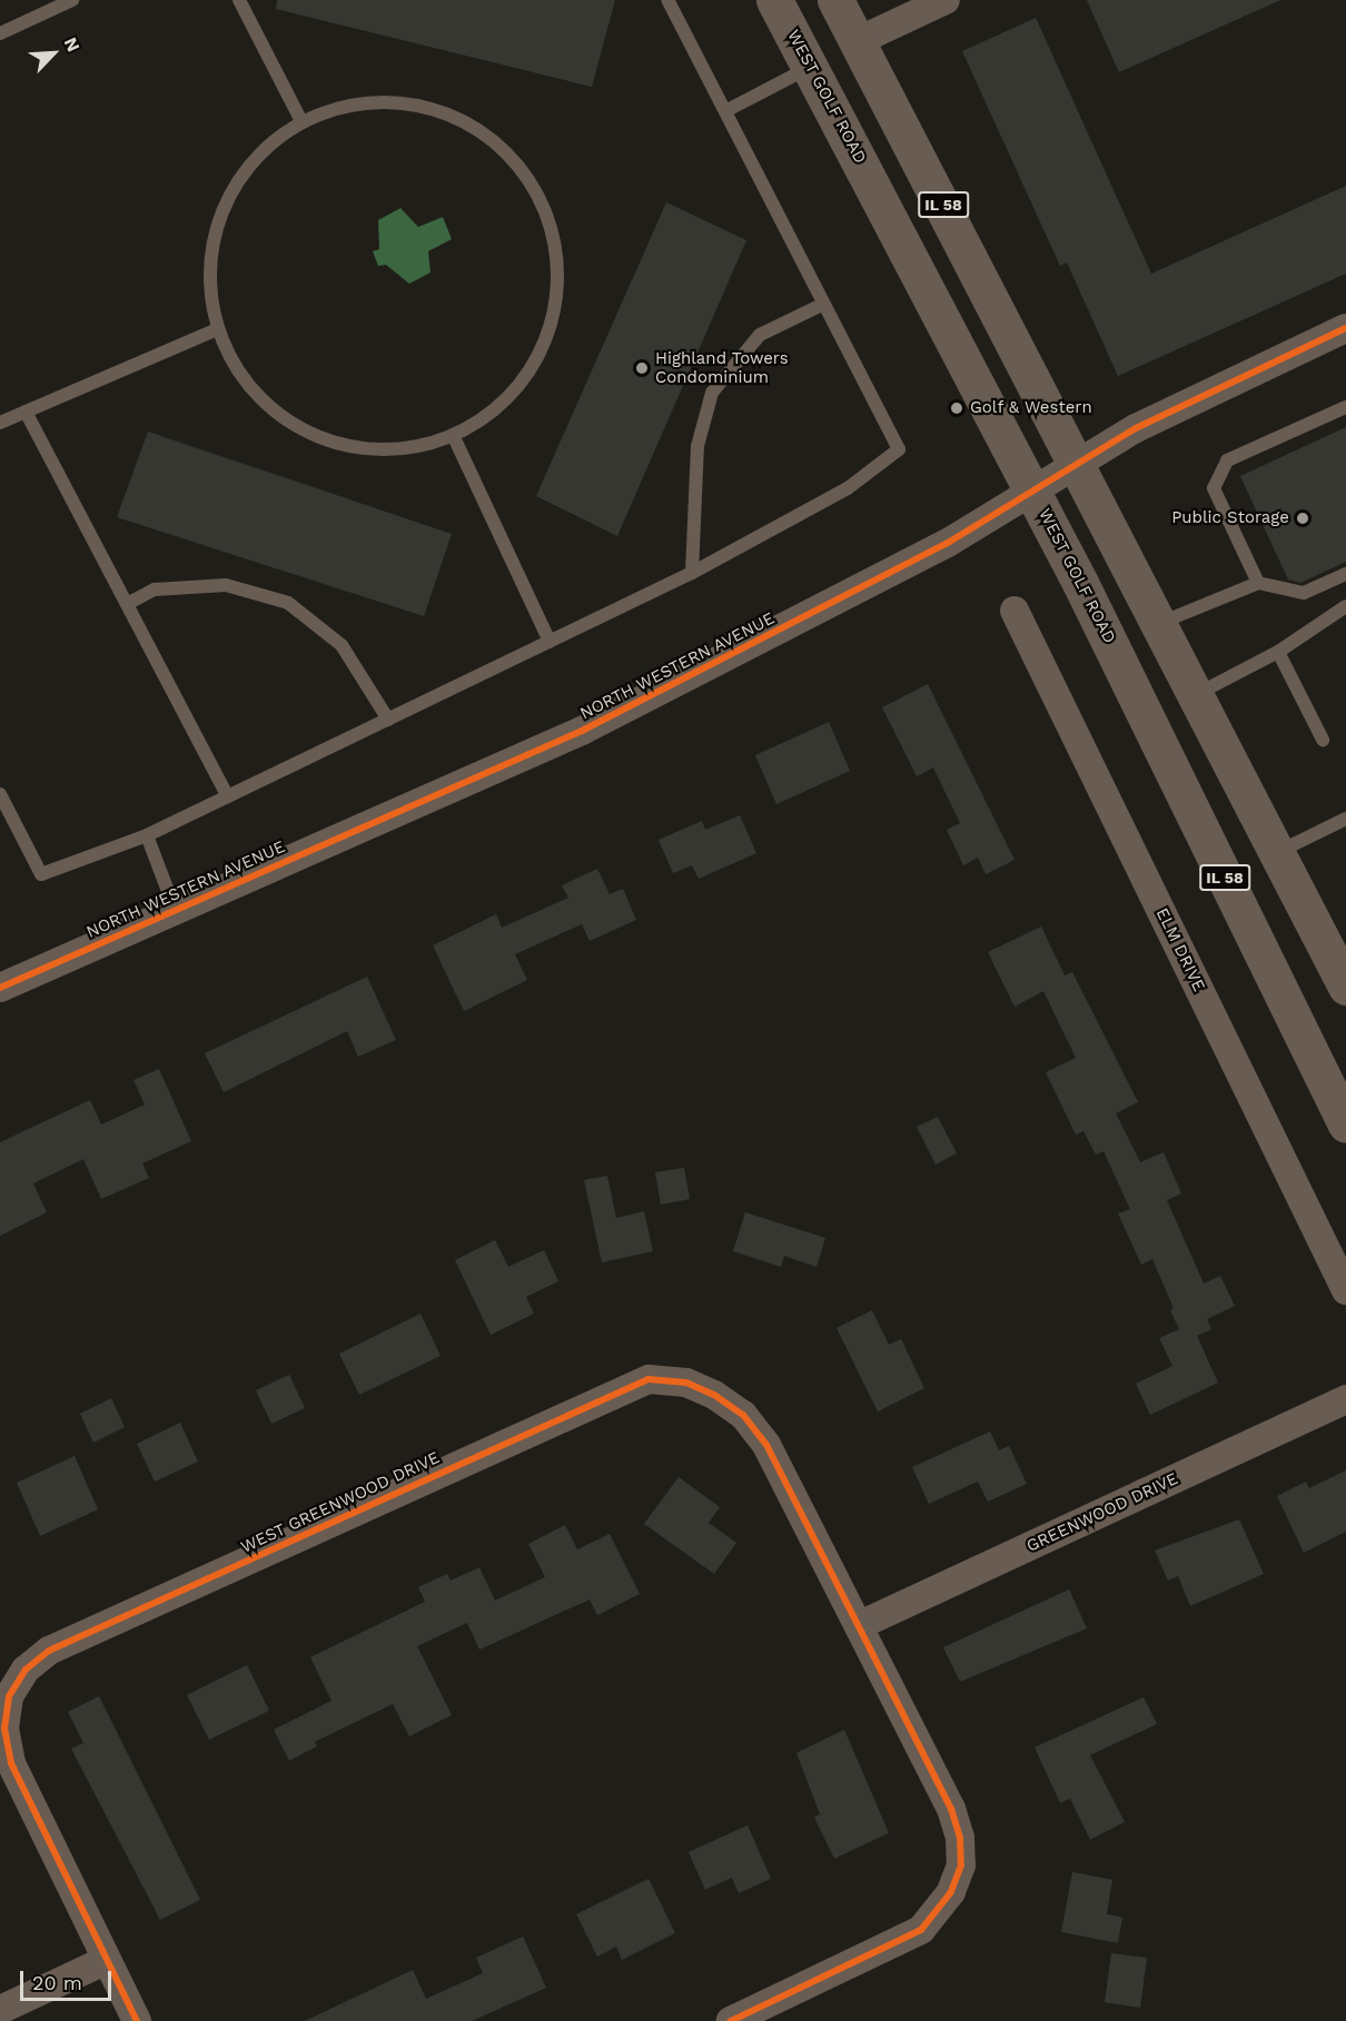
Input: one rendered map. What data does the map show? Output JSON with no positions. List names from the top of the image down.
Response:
{
  "streets": {
    "main road": ["WEST GOLF ROAD", "IL 58"],
    "street": [
      "NORTH WESTERN AVENUE",
      "ELM DRIVE",
      "WEST GREENWOOD DRIVE",
      "GREENWOOD DRIVE"
    ]
  },
  "crossings": [
    ["WEST GOLF ROAD", "NORTH WESTERN AVENUE"],
    ["IL 58", "NORTH WESTERN AVENUE"],
    ["WEST GREENWOOD DRIVE", "GREENWOOD DRIVE"]
  ],
  "places": ["Highland Towers Condominium", "Golf & Western", "Public Storage"],
  "scale_bar": "20 m",
  "north": "top right"
}
